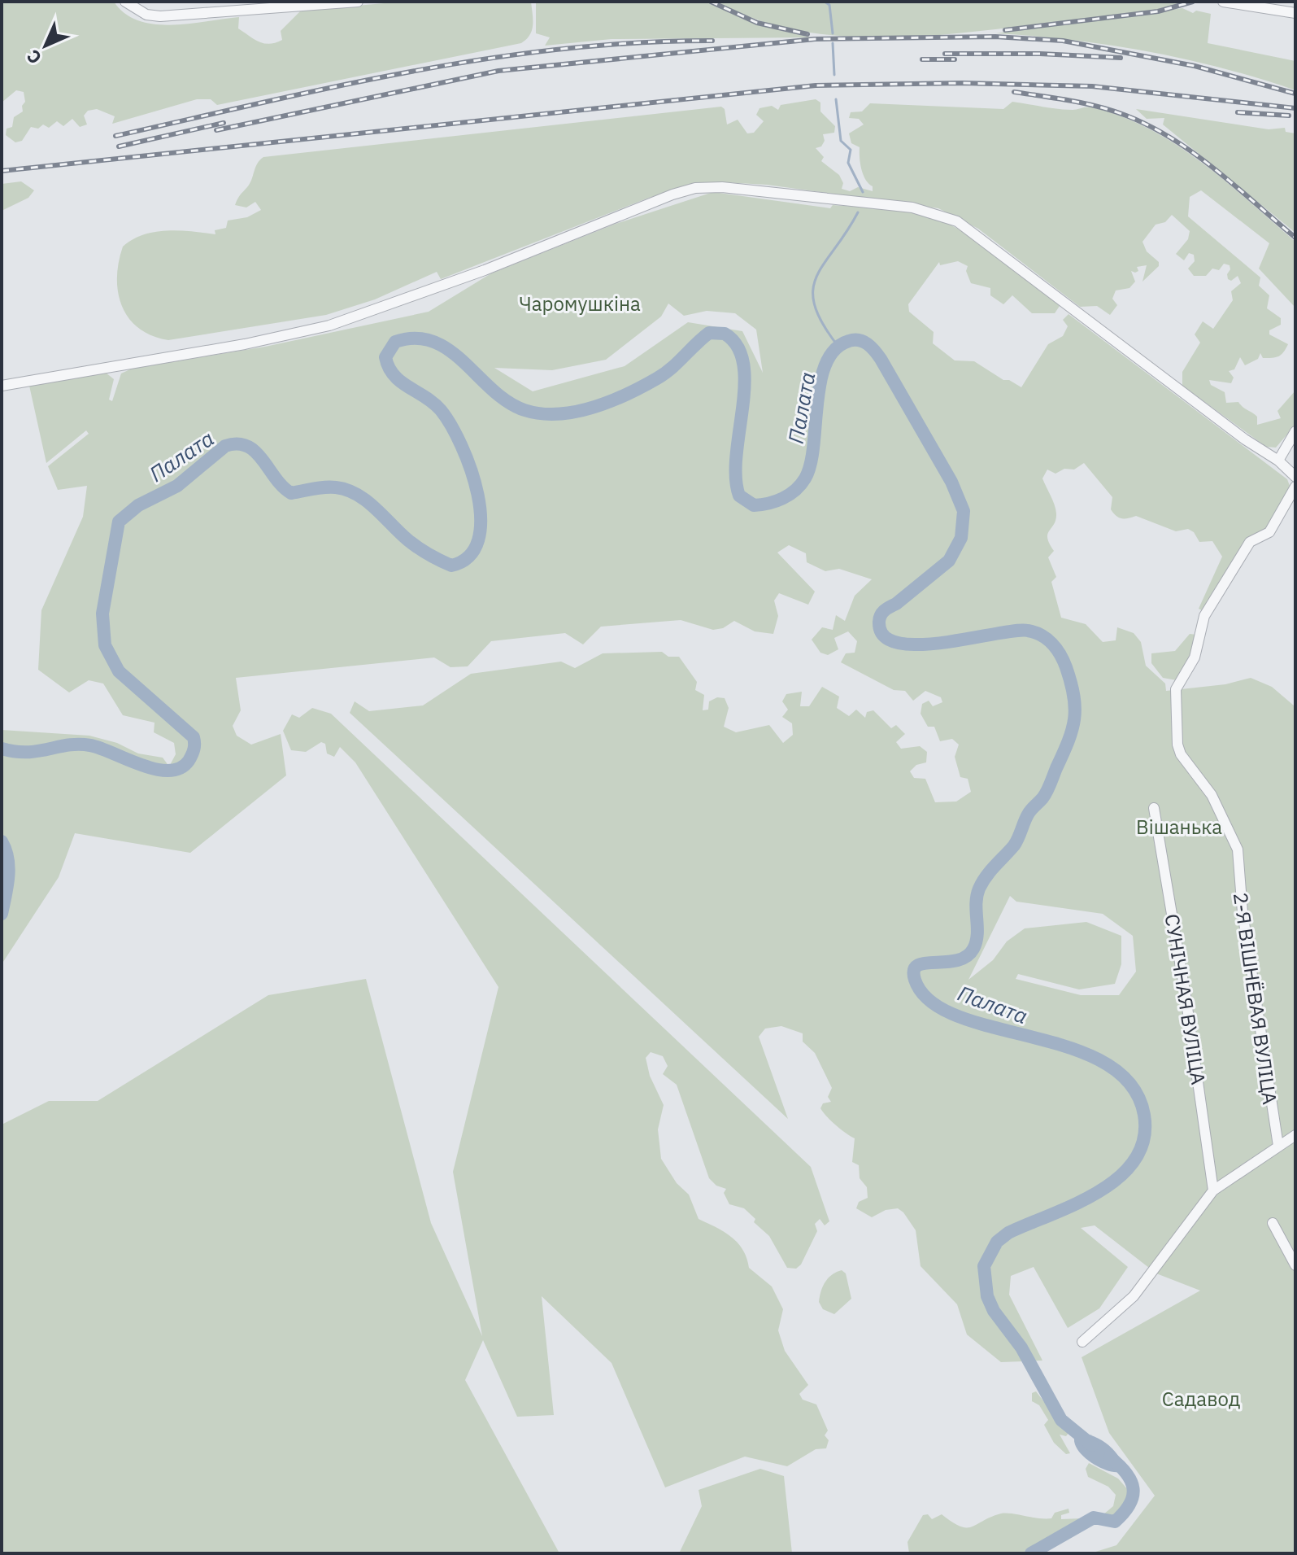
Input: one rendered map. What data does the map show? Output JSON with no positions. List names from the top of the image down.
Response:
{
  "streets": {
    "street": ["2-Я ВІШНЁВАЯ ВУЛІЦА", "СУНІЧНАЯ ВУЛІЦА"]
  },
  "water": ["Палата"],
  "parks": ["Чаромушкіна", "Вішанька", "Садавод"],
  "north": "bottom left"
}
